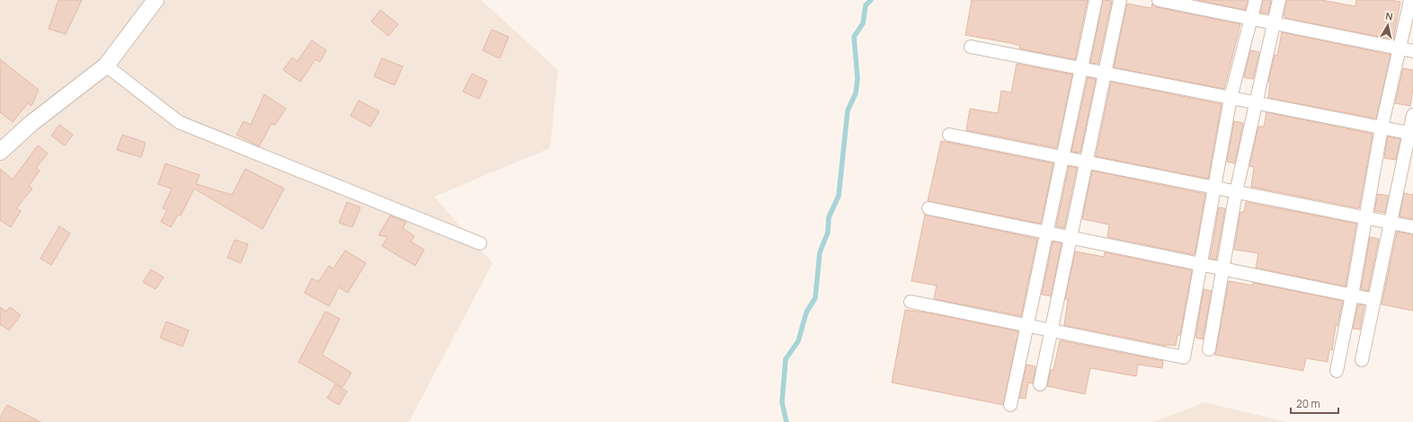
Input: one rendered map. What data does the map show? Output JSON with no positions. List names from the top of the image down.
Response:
{
  "scale_bar": "20 m",
  "north": "top"
}
